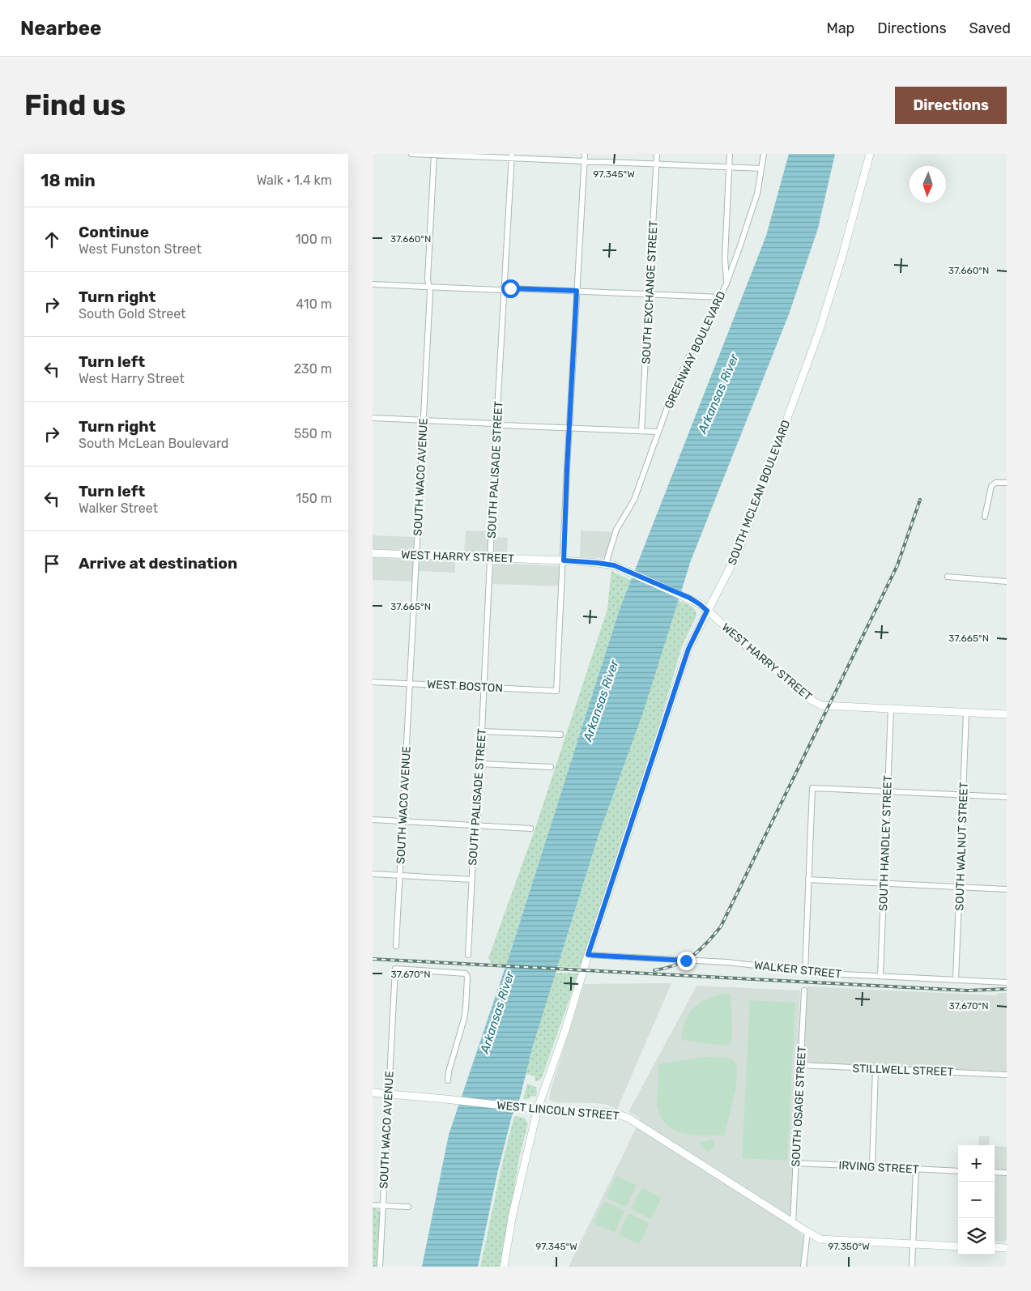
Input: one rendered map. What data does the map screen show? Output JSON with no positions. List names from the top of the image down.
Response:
{
  "streets": {
    "street": [
      "SOUTH EXCHANGE STREET",
      "GREENWAY BOULEVARD",
      "SOUTH PALISADE STREET",
      "SOUTH WACO AVENUE",
      "SOUTH MCLEAN BOULEVARD",
      "WEST HARRY STREET",
      "WEST BOSTON",
      "SOUTH HANDLEY STREET",
      "SOUTH WALNUT STREET",
      "WALKER STREET",
      "STILLWELL STREET",
      "SOUTH OSAGE STREET",
      "WEST LINCOLN STREET",
      "IRVING STREET"
    ]
  },
  "crossings": [
    ["GREENWAY BOULEVARD", "WEST HARRY STREET"],
    ["SOUTH PALISADE STREET", "WEST HARRY STREET"],
    ["SOUTH PALISADE STREET", "WEST BOSTON"],
    ["SOUTH WACO AVENUE", "WEST HARRY STREET"],
    ["SOUTH WACO AVENUE", "WEST BOSTON"],
    ["SOUTH WACO AVENUE", "WEST LINCOLN STREET"],
    ["SOUTH MCLEAN BOULEVARD", "WEST HARRY STREET"],
    ["SOUTH MCLEAN BOULEVARD", "WALKER STREET"],
    ["SOUTH MCLEAN BOULEVARD", "WEST LINCOLN STREET"],
    ["WEST HARRY STREET", "WEST BOSTON"],
    ["WEST HARRY STREET", "SOUTH HANDLEY STREET"],
    ["WEST HARRY STREET", "SOUTH WALNUT STREET"],
    ["SOUTH HANDLEY STREET", "WALKER STREET"],
    ["SOUTH WALNUT STREET", "WALKER STREET"],
    ["STILLWELL STREET", "SOUTH OSAGE STREET"],
    ["SOUTH OSAGE STREET", "WEST LINCOLN STREET"],
    ["SOUTH OSAGE STREET", "IRVING STREET"]
  ],
  "water": ["Arkansas River"],
  "north": "bottom",
  "page": {
    "header": "Nearbee",
    "nav": ["Map", "Directions", "Saved"],
    "buttons": "Directions",
    "title": "Find us",
    "heading": ["18 min", "Walk · 1.4 km"],
    "list": [
      ["Continue", "West Funston Street", "100 m"],
      ["Turn right", "South Gold Street", "410 m"],
      ["Turn left", "West Harry Street", "230 m"],
      ["Turn right", "South McLean Boulevard", "550 m"],
      ["Turn left", "Walker Street", "150 m"],
      "Arrive at destination"
    ],
    "map_buttons": ["+", "−"]
  },
  "coordinates": [
    "97.345°W",
    "37.660°N",
    "37.665°N",
    "37.670°N",
    "97.350°W"
  ]
}
